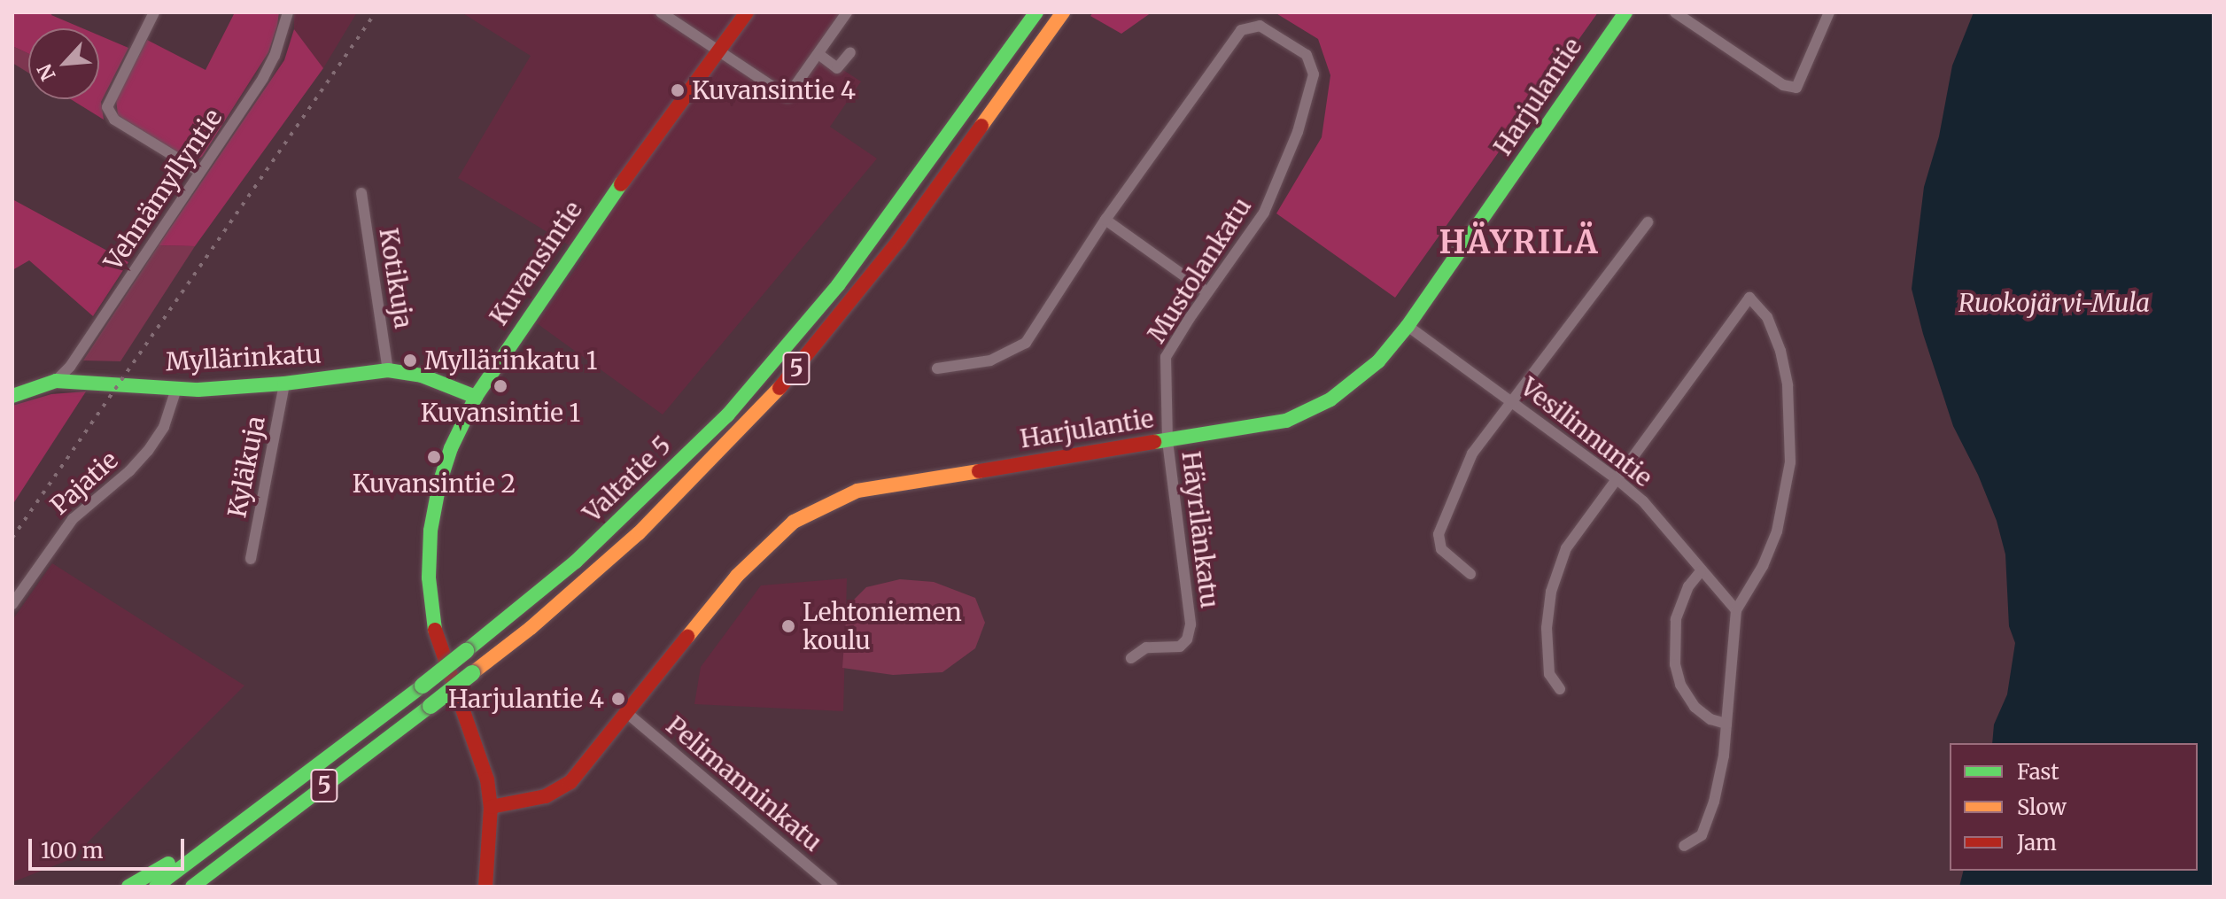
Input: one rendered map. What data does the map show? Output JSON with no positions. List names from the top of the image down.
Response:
{
  "streets": {
    "main road": [
      "Harjulantie",
      "Kuvansintie",
      "Myllärinkatu",
      "5",
      "Valtatie 5"
    ],
    "street": [
      "Vehnämyllyntie",
      "Mustolankatu",
      "Kotikuja",
      "Vesilinnuntie",
      "Kyläkuja",
      "Pajatie",
      "Häyrilänkatu",
      "Pelimanninkatu"
    ]
  },
  "crossings": [
    ["Harjulantie", "Kuvansintie"],
    ["Harjulantie", "Mustolankatu"],
    ["Harjulantie", "Vesilinnuntie"],
    ["Harjulantie", "Häyrilänkatu"],
    ["Harjulantie", "Pelimanninkatu"],
    ["Vehnämyllyntie", "Myllärinkatu"],
    ["Kuvansintie", "Myllärinkatu"],
    ["Mustolankatu", "Häyrilänkatu"],
    ["Kotikuja", "Myllärinkatu"],
    ["Myllärinkatu", "Kyläkuja"],
    ["Myllärinkatu", "Pajatie"]
  ],
  "districts": ["HÄYRILÄ"],
  "parks": ["Ruokojärvi-Mula"],
  "places": [
    "Kuvansintie 4",
    "Myllärinkatu 1",
    "Kuvansintie 1",
    "Kuvansintie 2",
    "Lehtoniemen koulu",
    "Harjulantie 4"
  ],
  "legend": ["Fast", "Slow", "Jam"],
  "scale_bar": "100 m",
  "north": "bottom left"
}
